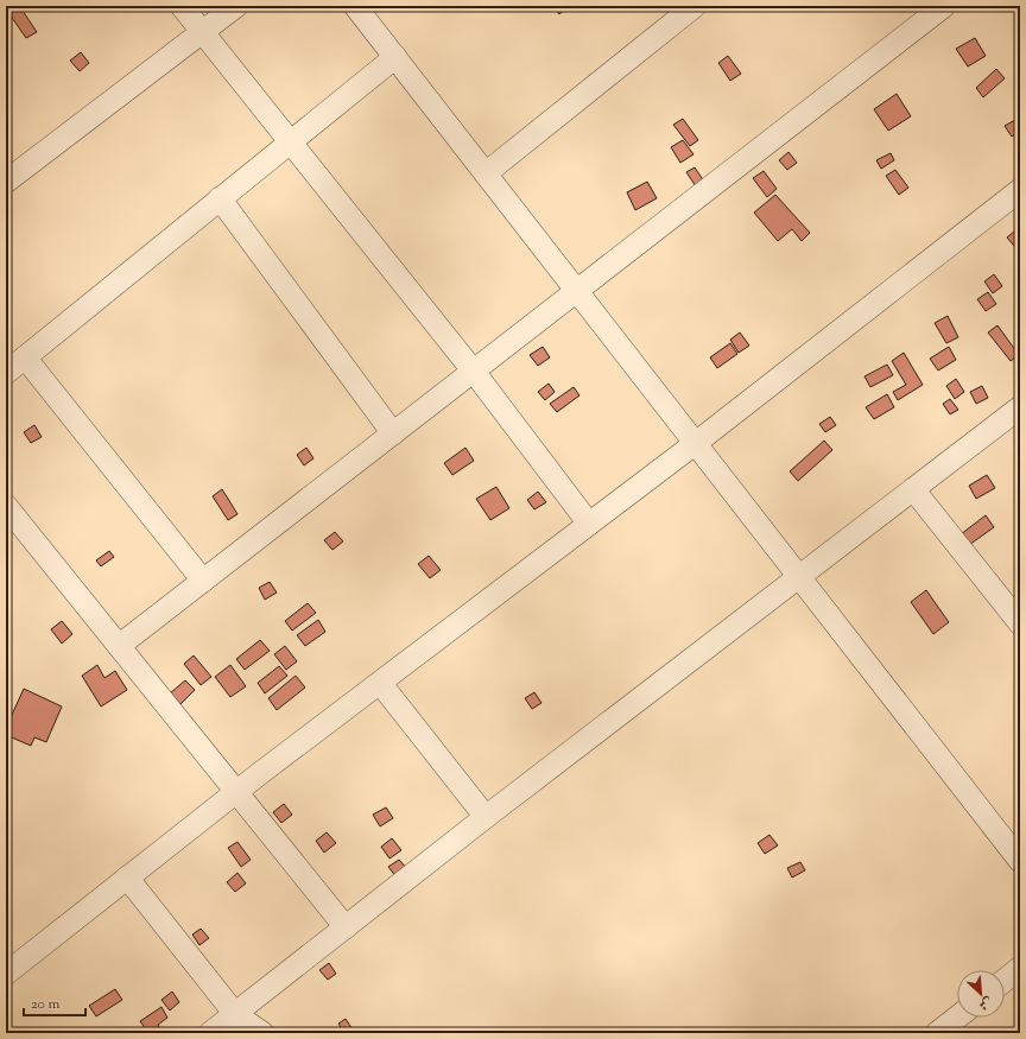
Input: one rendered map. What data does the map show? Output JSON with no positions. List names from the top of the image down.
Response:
{
  "scale_bar": "20 m",
  "north": "bottom right"
}
